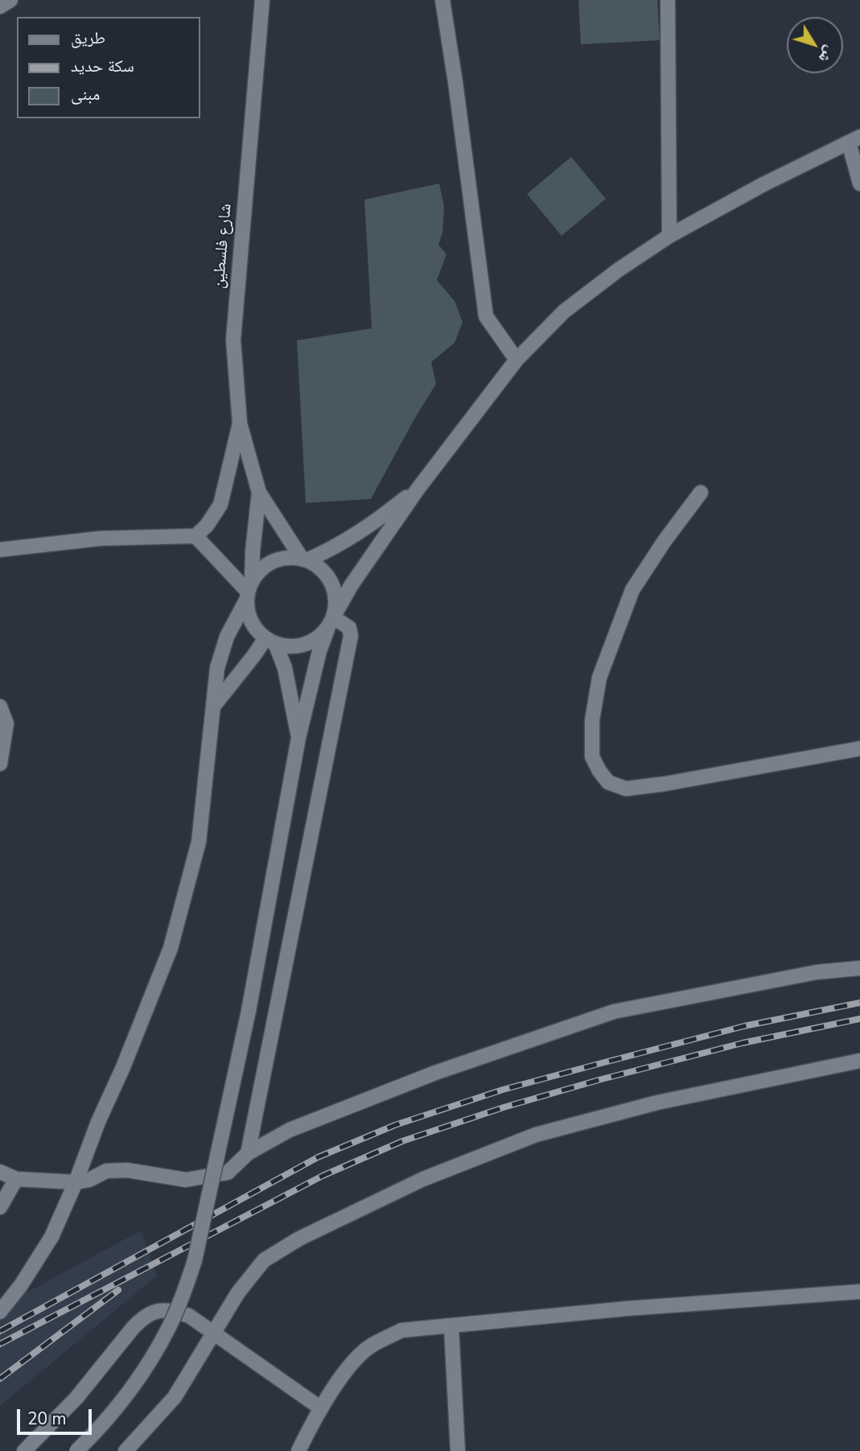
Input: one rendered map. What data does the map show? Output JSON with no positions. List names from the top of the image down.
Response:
{
  "streets": {
    "street": ["شارع فلسطين"]
  },
  "legend": ["طريق", "سكة حديد", "مبنى"],
  "scale_bar": "20 m",
  "north": "bottom right"
}
